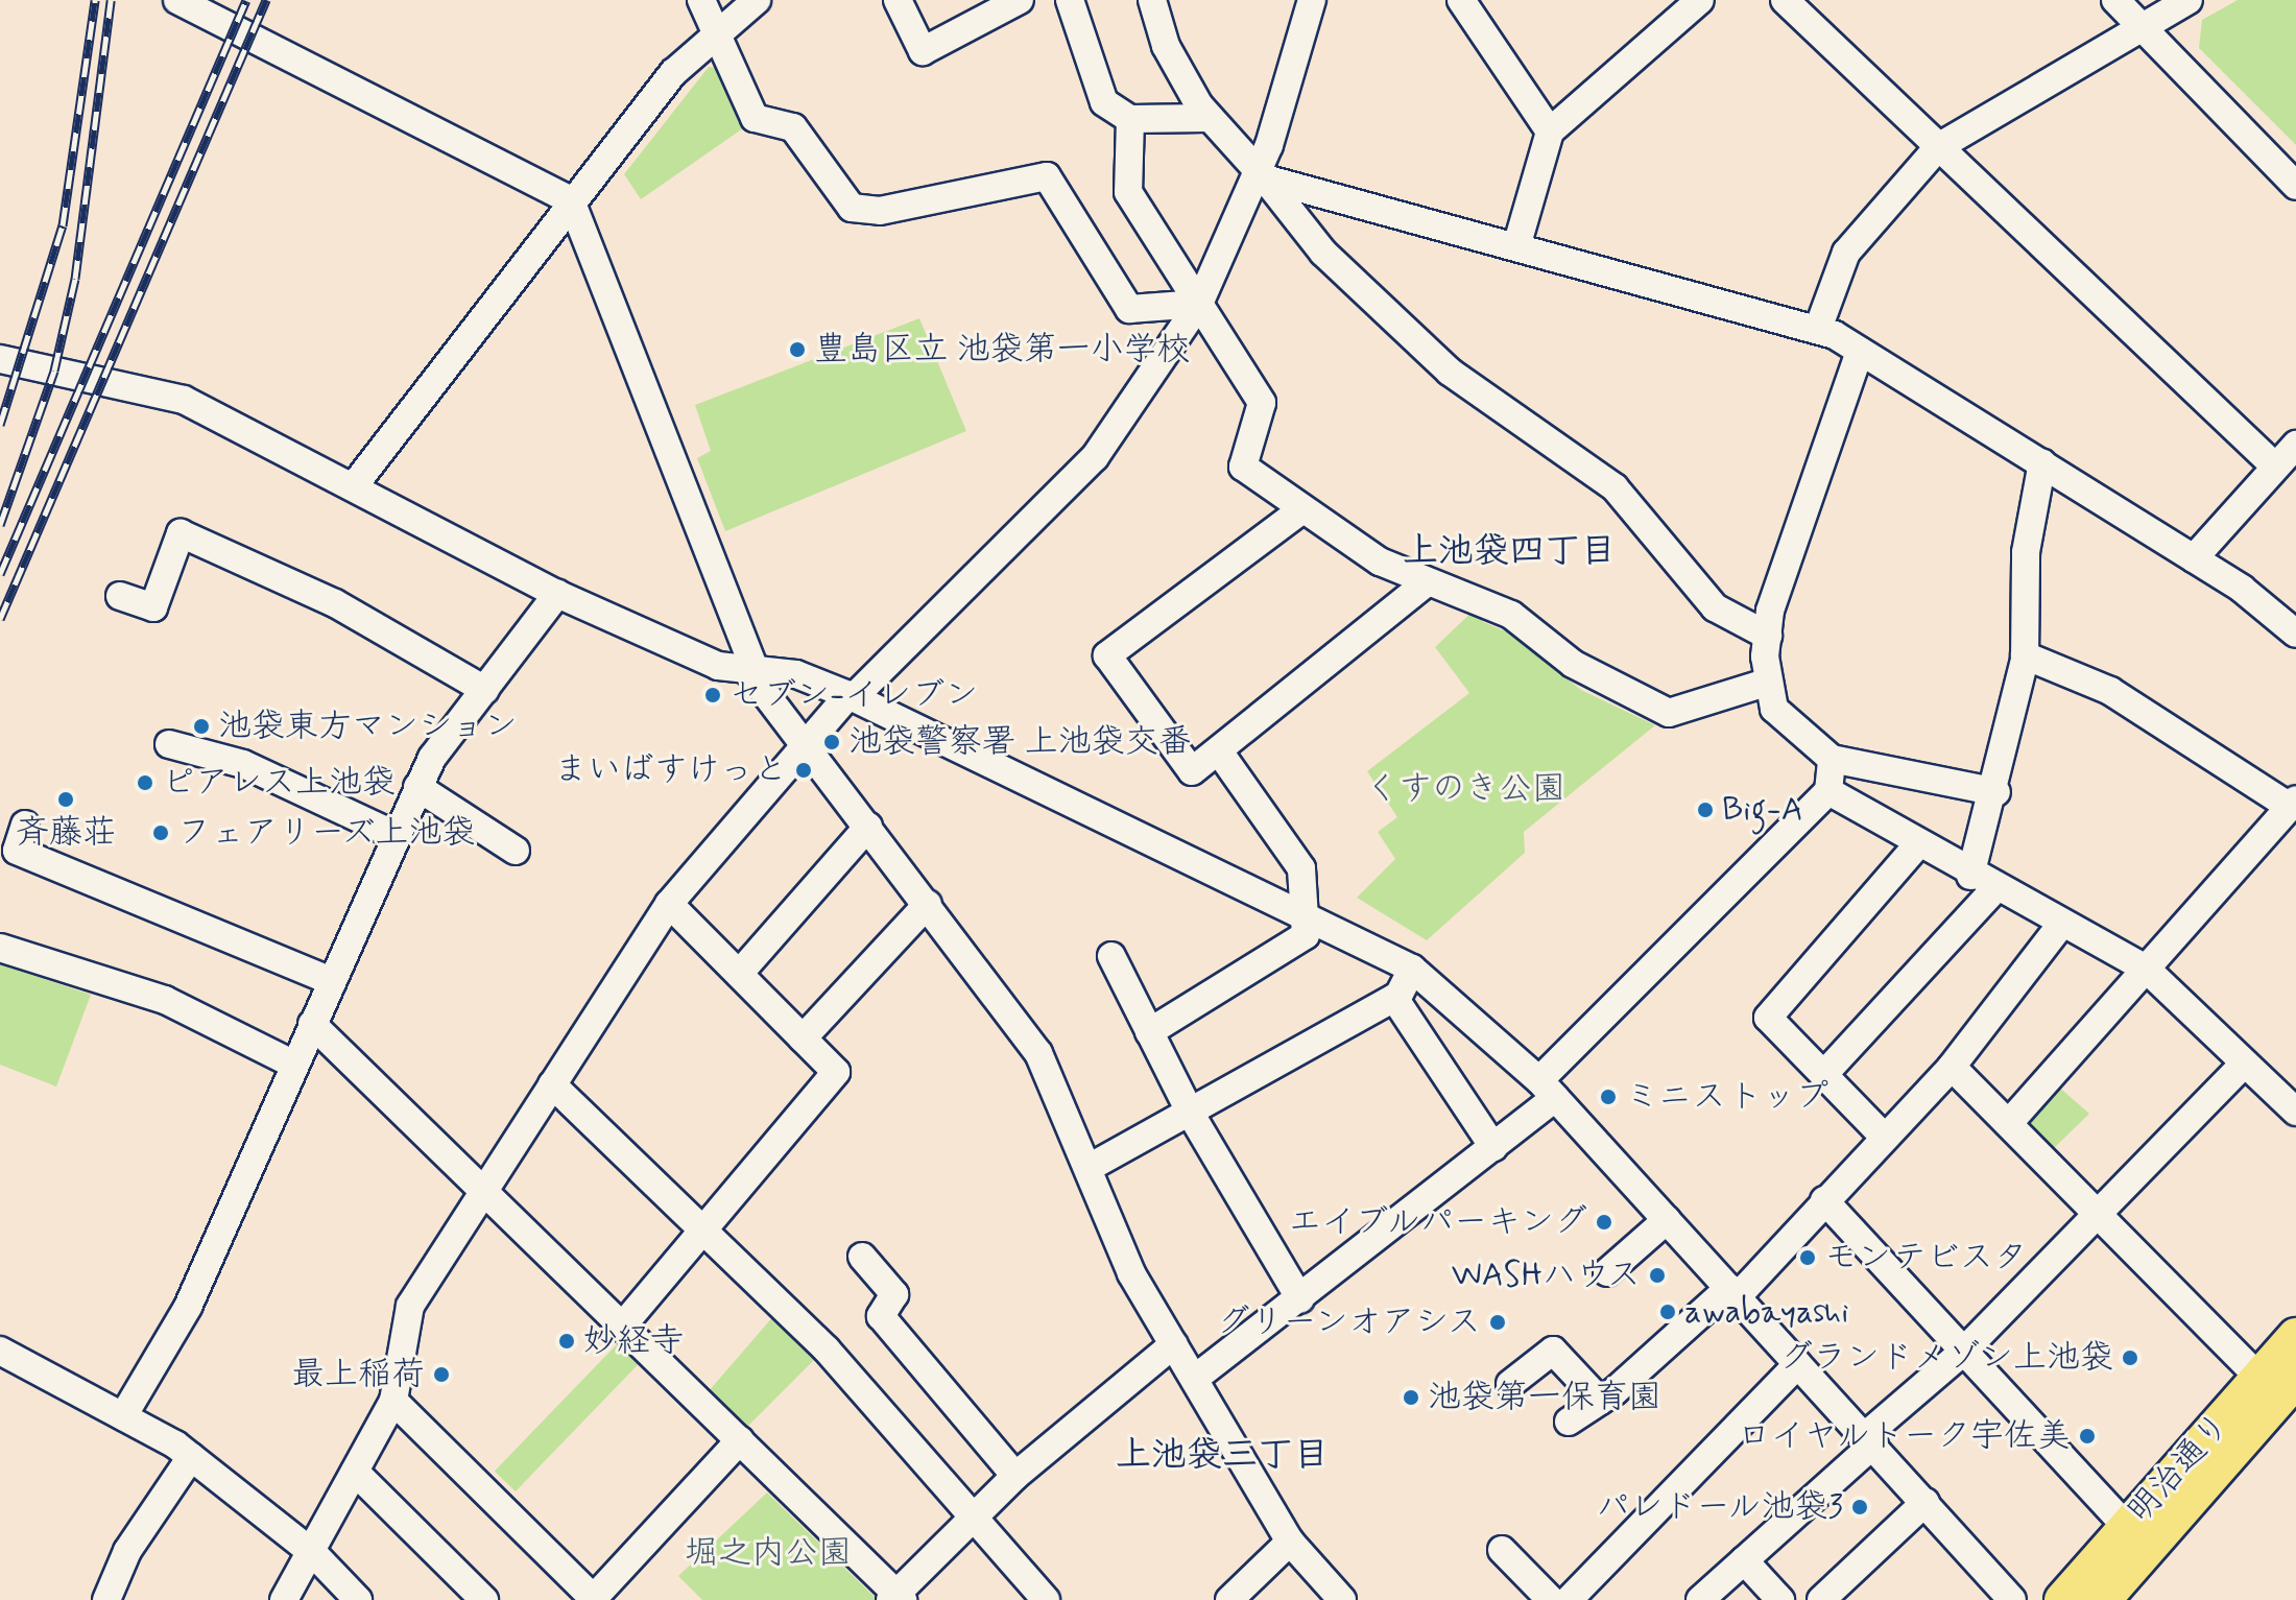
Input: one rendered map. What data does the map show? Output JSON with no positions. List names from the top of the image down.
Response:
{
  "streets": {
    "main road": ["明治通り"]
  },
  "districts": ["上池袋四丁目", "上池袋三丁目"],
  "parks": ["くすのき公園", "堀之内公園"],
  "places": [
    "豊島区立 池袋第一小学校",
    "セブン-イレブン",
    "池袋東方マンション",
    "池袋警察署 上池袋交番",
    "まいばすけっと",
    "ピアレス上池袋",
    "斉藤荘",
    "Big-A",
    "フェアリーズ上池袋",
    "ミニストップ",
    "エイブルパーキング",
    "モンテビスタ",
    "WASHハウス",
    "awabayashi",
    "グリーンオアシス",
    "妙経寺",
    "グランドメゾン上池袋",
    "最上稲荷",
    "池袋第一保育園",
    "ロイヤルトーク宇佐美",
    "パレドール池袋3"
  ]
}
